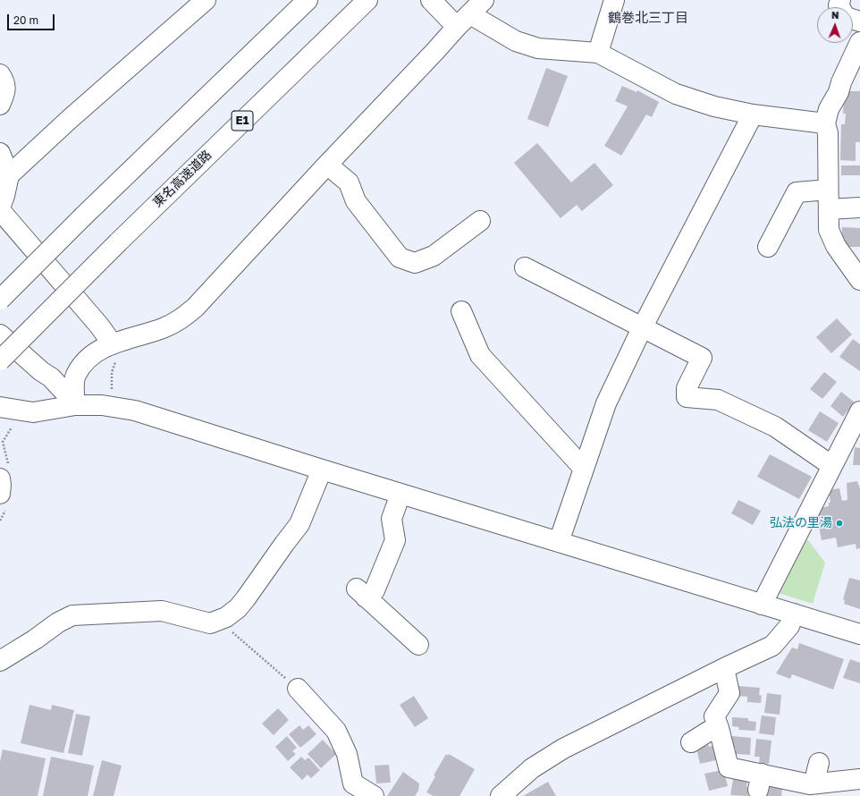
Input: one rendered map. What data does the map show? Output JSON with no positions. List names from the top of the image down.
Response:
{
  "streets": {
    "main road": ["E1", "東名高速道路"]
  },
  "districts": ["鶴巻北三丁目"],
  "places": ["弘法の里湯"],
  "scale_bar": "20 m",
  "north": "top"
}
